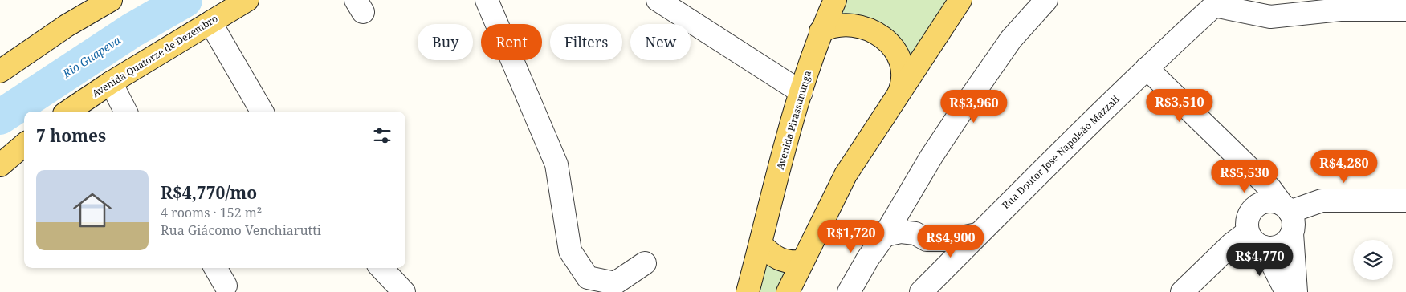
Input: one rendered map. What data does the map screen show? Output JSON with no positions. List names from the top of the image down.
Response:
{
  "streets": {
    "main road": ["Avenida Quatorze de Dezembro", "Avenida Pirassununga"],
    "street": ["Rua Doutor José Napoleão Mazzali"]
  },
  "water": ["Rio Guapeva"],
  "page": {
    "chip": [
      "Buy",
      "Rent",
      "Filters",
      "New"
    ],
    "price": [
      "R$3,510",
      "R$3,960",
      "R$4,280",
      "R$5,530",
      "R$1,720",
      "R$4,900",
      "R$4,770"
    ],
    "heading": "7 homes",
    "list": [
      {
        "name": "R$4,770/mo",
        "note": "4 rooms · 152 m² · Rua Giácomo Venchiarutti"
      }
    ]
  }
}
